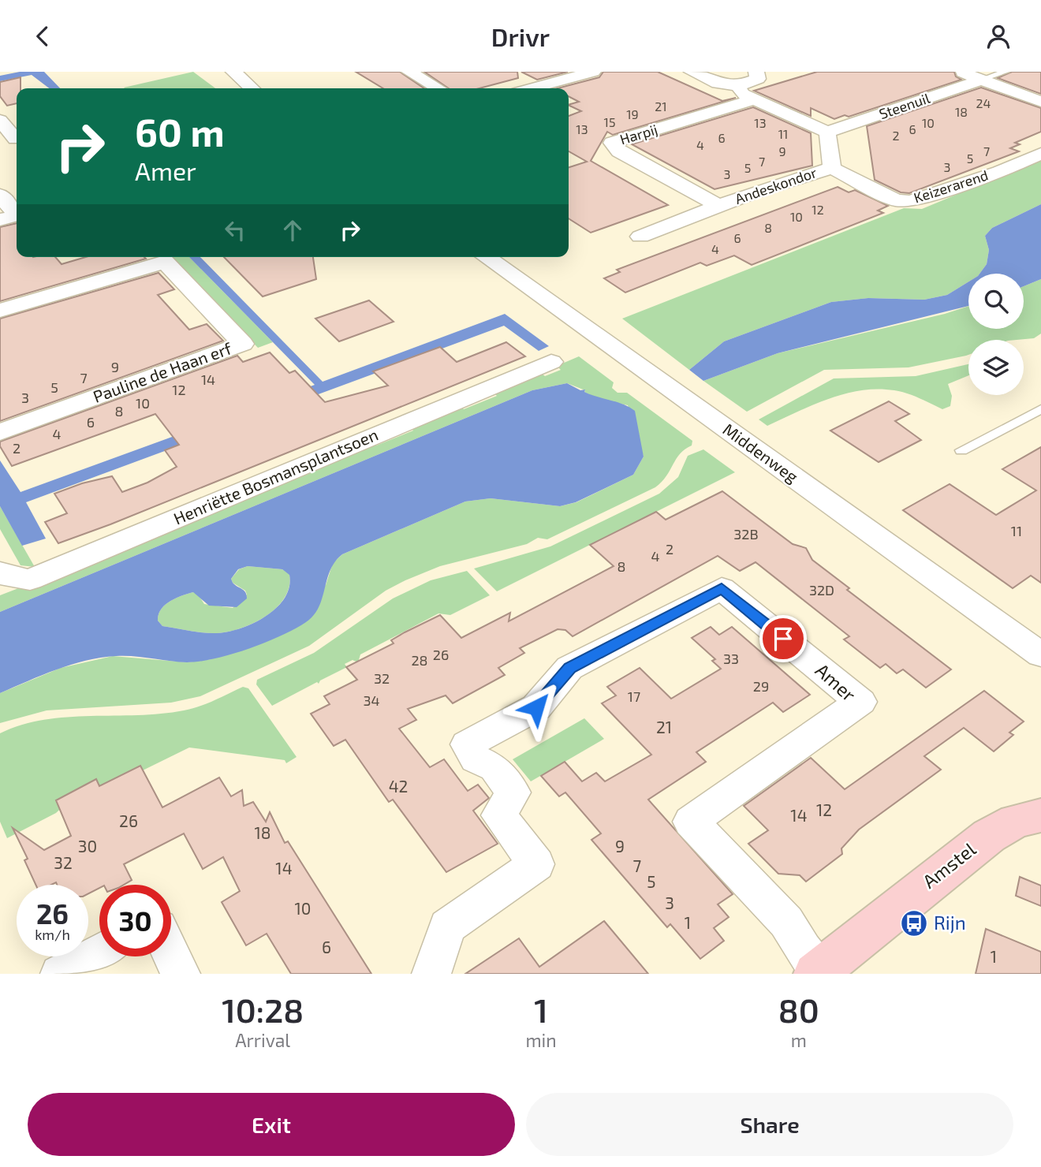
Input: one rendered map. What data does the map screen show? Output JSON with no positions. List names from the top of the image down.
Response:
{
  "streets": {
    "street": [
      "Steenuil",
      "Harpij",
      "Andeskondor",
      "Keizerarend",
      "Pauline de Haan erf",
      "Middenweg",
      "Henriëtte Bosmansplantsoen",
      "Amer",
      "Amstel"
    ]
  },
  "crossings": [
    ["Steenuil", "Andeskondor"],
    ["Harpij", "Andeskondor"],
    ["Andeskondor", "Keizerarend"],
    ["Amer", "Amstel"]
  ],
  "places": {
    "bus stop": ["Rijn"]
  },
  "house_numbers": [
    "24",
    "21",
    "18",
    "19",
    "15",
    "13",
    "10",
    "13",
    "6",
    "11",
    "2",
    "6",
    "4",
    "9",
    "7",
    "5",
    "7",
    "3",
    "5",
    "3",
    "12",
    "10",
    "8",
    "6",
    "4",
    "9",
    "7",
    "14",
    "5",
    "12",
    "3",
    "10",
    "8",
    "6",
    "4",
    "2",
    "11",
    "32B",
    "2",
    "4",
    "8",
    "32D",
    "26",
    "33",
    "28",
    "32",
    "29",
    "17",
    "34",
    "21",
    "42",
    "12",
    "14",
    "26",
    "18",
    "30",
    "9",
    "32",
    "7",
    "14",
    "5",
    "3",
    "10",
    "1",
    "6",
    "1"
  ],
  "page": {
    "header": "Drivr",
    "turn": ["60 m", "Amer"],
    "speed": "26 km/h",
    "limit": "30",
    "eta": [
      "10:28",
      "Arrival",
      "1",
      "min",
      "80",
      "m"
    ],
    "buttons": ["Exit", "Share"]
  }
}
